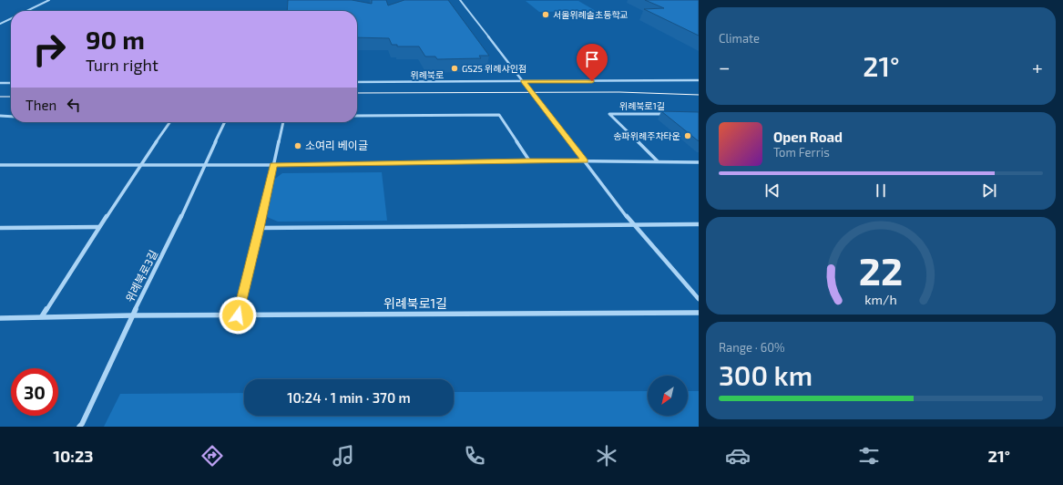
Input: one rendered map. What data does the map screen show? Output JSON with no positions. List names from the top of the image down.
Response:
{
  "streets": {
    "street": ["위례북로", "위례북로1길", "위례북로3길"]
  },
  "crossings": [
    ["위례북로1길", "위례북로3길"]
  ],
  "places": [
    "서울위례솔초등학교",
    "GS25 위례샤인점",
    "송파위례주차타운",
    "소여리 베이글"
  ],
  "north": "bottom left",
  "page": {
    "tile": [
      "Climate",
      ["Range · 60%", "300 km"]
    ],
    "turn": ["90 m", "Turn right"],
    "heat": ["−", "21°", "+"],
    "then": "Then",
    "song": ["Open Road", "Tom Ferris"],
    "limit": "30",
    "trip": "10:24 · 1 min · 370 m",
    "tabs": ["10:23", "21°"],
    "gauge": ["22", "km/h"]
  }
}
